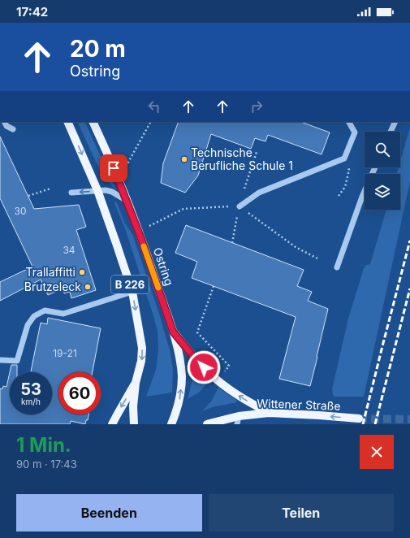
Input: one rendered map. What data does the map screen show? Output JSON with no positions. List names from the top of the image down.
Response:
{
  "streets": {
    "main road": ["Ostring", "B 226", "Wittener Straße"]
  },
  "crossings": [
    ["Ostring", "B 226"],
    ["B 226", "Wittener Straße"]
  ],
  "one_way": ["Wittener Straße"],
  "places": ["Technische Berufliche Schule 1", "Trallaffitti", "Brutzeleck"],
  "house_numbers": ["30", "34", "19-21"],
  "page": {
    "status": "17:42",
    "turn": ["20 m", "Ostring"],
    "speed": "53 km/h",
    "limit": "60",
    "heading": ["1 Min.", "90 m · 17:43"],
    "buttons": ["Beenden", "Teilen"]
  }
}
